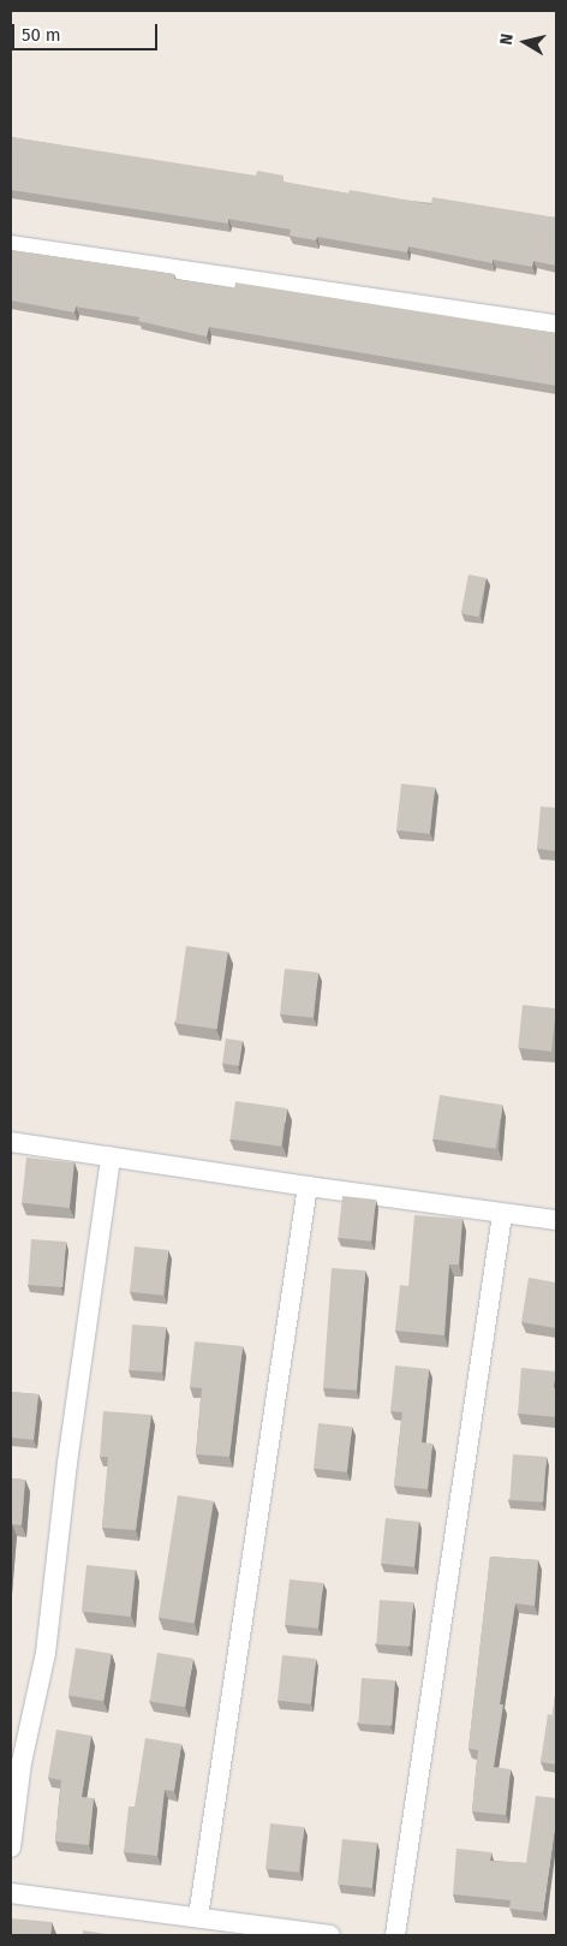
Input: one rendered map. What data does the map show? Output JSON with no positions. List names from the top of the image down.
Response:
{
  "scale_bar": "50 m",
  "north": "left"
}
